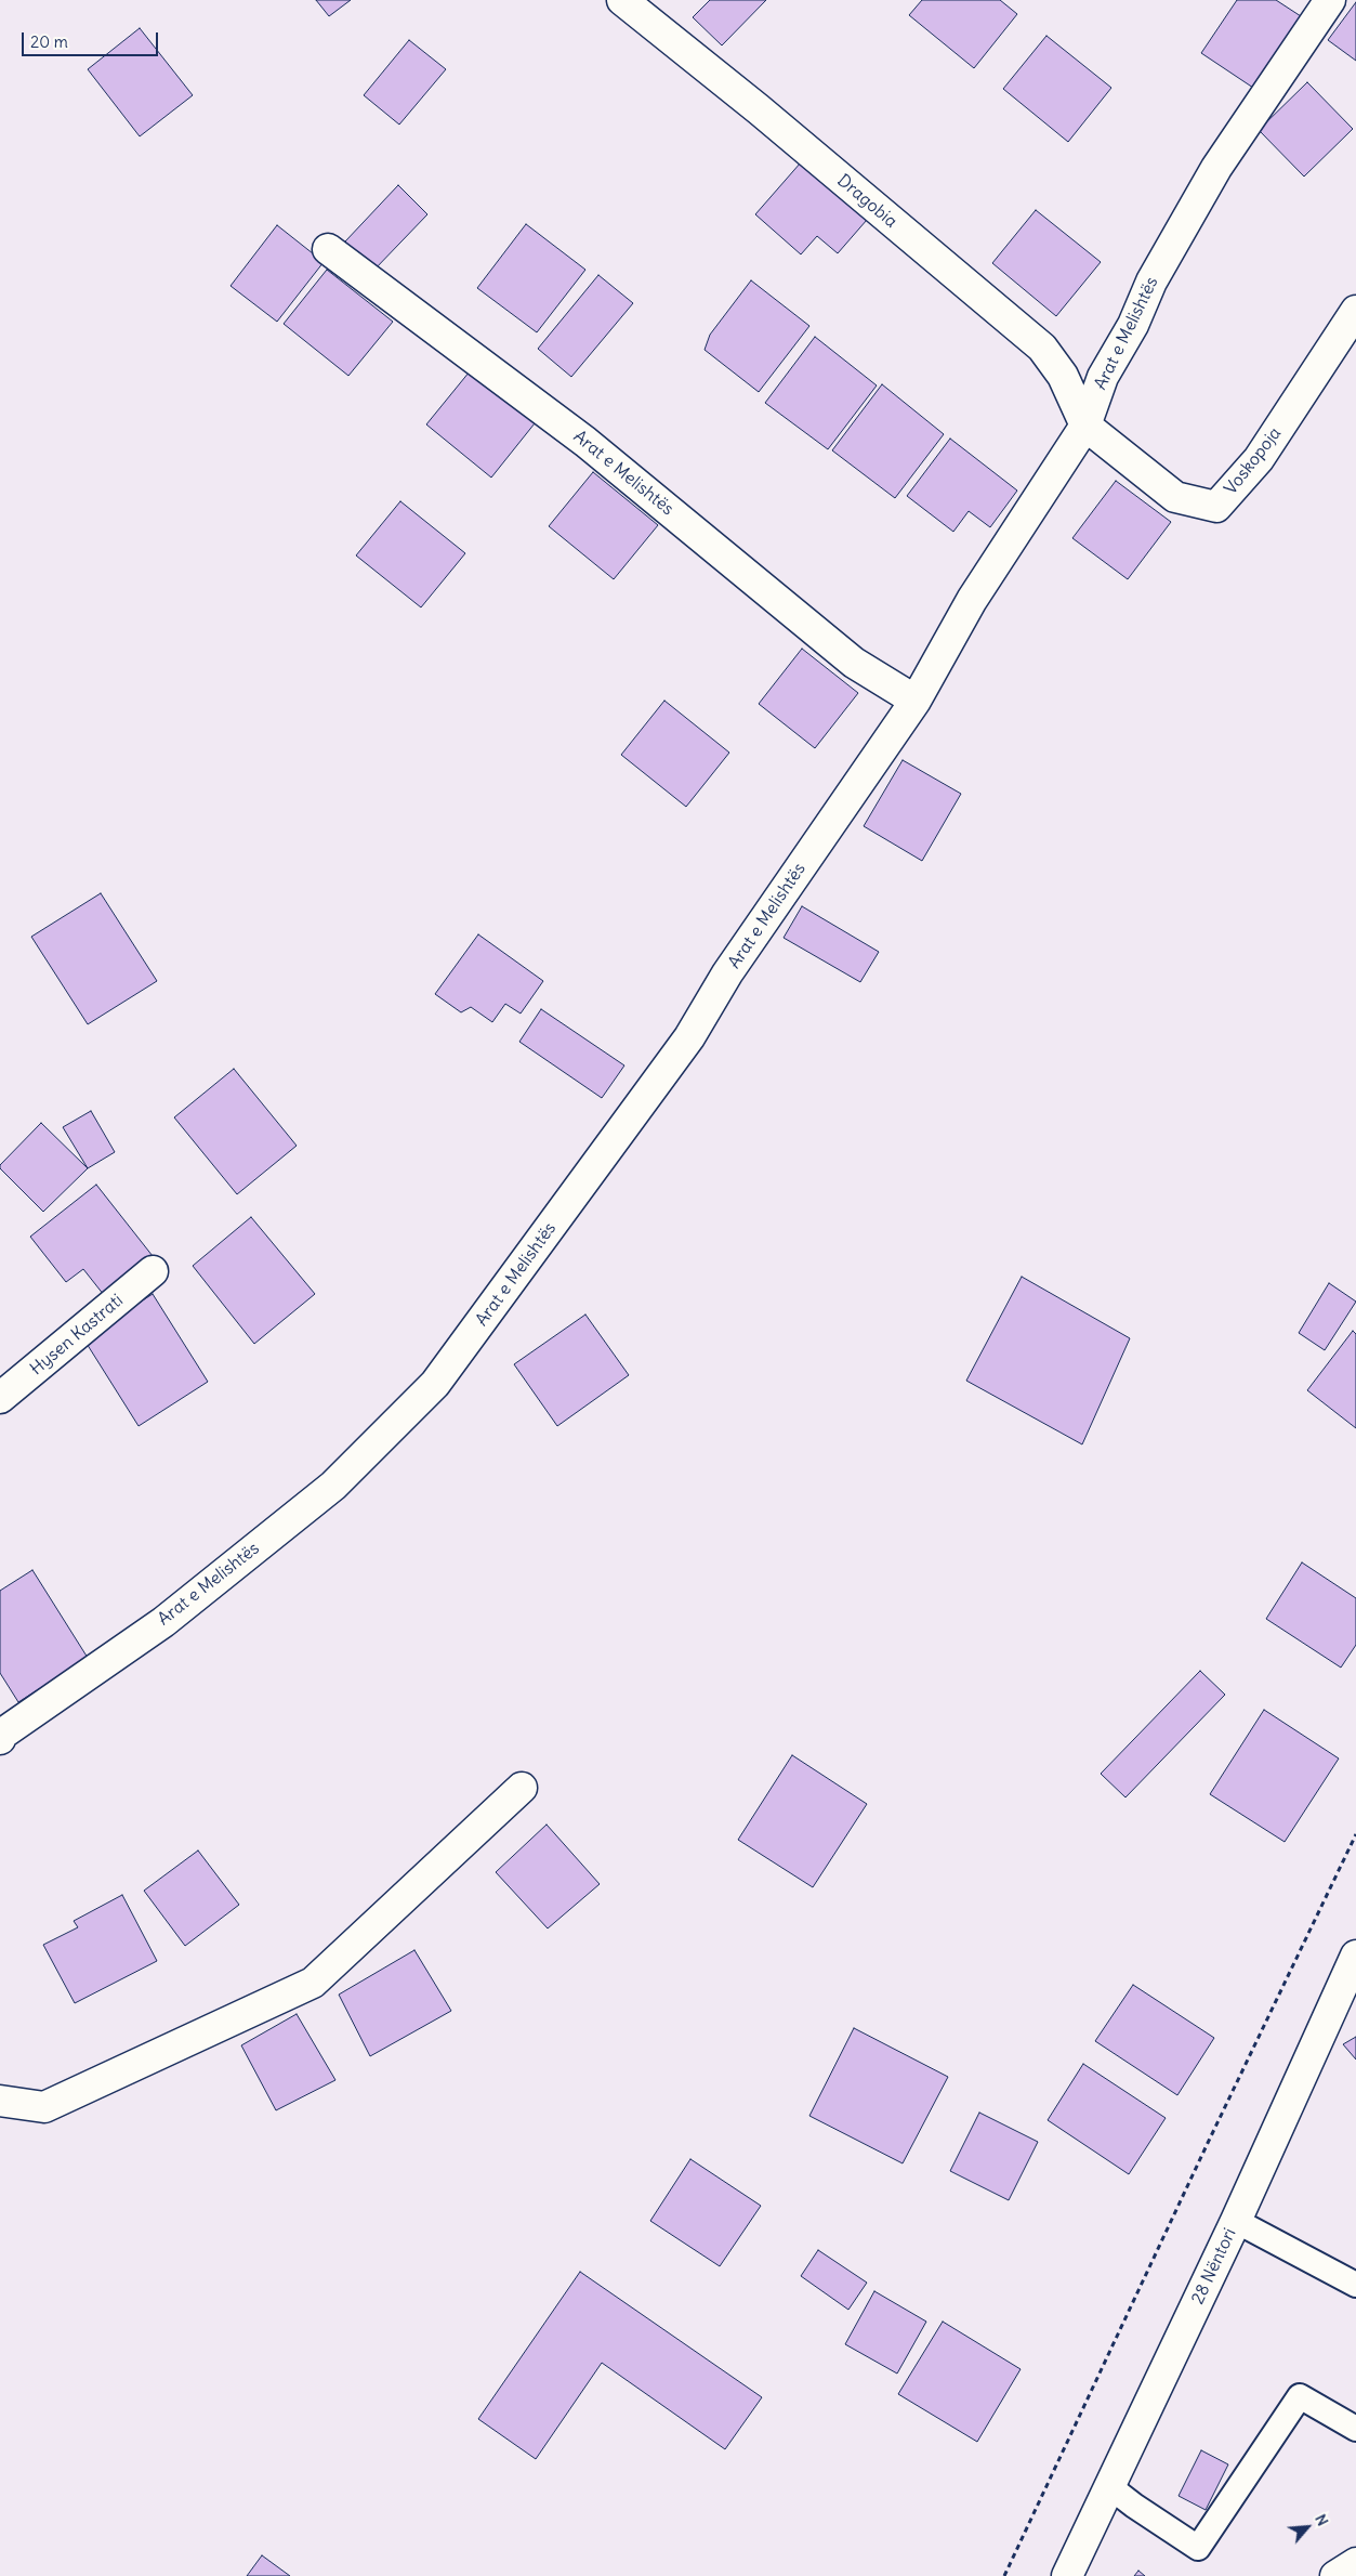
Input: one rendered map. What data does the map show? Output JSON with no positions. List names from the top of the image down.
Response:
{
  "streets": {
    "street": [
      "Dragobia",
      "Arat e Melishtës",
      "Voskopoja",
      "Hysen Kastrati",
      "28 Nëntori"
    ]
  },
  "crossings": [
    ["Dragobia", "Arat e Melishtës"],
    ["Dragobia", "Voskopoja"],
    ["Arat e Melishtës", "Voskopoja"]
  ],
  "scale_bar": "20 m",
  "north": "top right"
}
